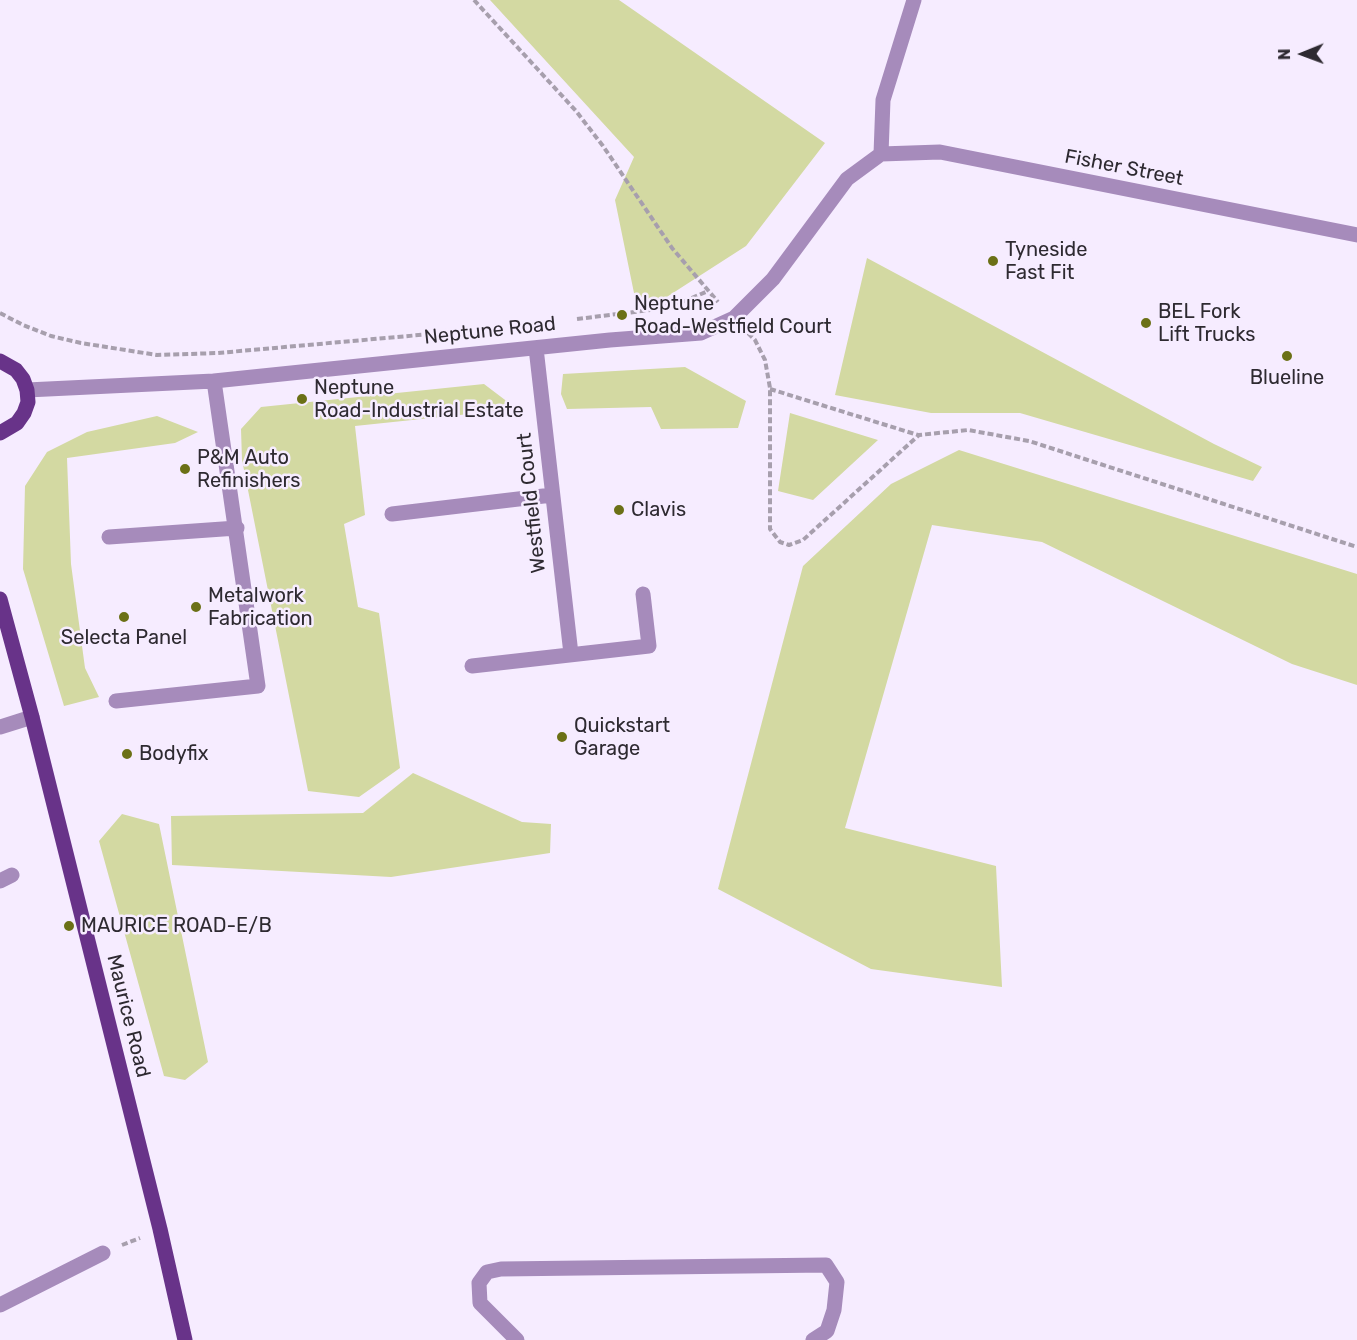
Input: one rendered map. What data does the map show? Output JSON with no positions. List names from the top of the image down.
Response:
{
  "streets": {
    "main road": ["Maurice Road"],
    "street": ["Fisher Street", "Neptune Road", "Westfield Court"]
  },
  "crossings": [
    ["Fisher Street", "Neptune Road"],
    ["Neptune Road", "Westfield Court"]
  ],
  "places": [
    "Tyneside Fast Fit",
    "Neptune Road-Westfield Court",
    "BEL Fork Lift Trucks",
    "Blueline",
    "Neptune Road-Industrial Estate",
    "P&M Auto Refinishers",
    "Clavis",
    "Metalwork Fabrication",
    "Selecta Panel",
    "Quickstart Garage",
    "Bodyfix",
    "MAURICE ROAD-E/B"
  ],
  "north": "left"
}
